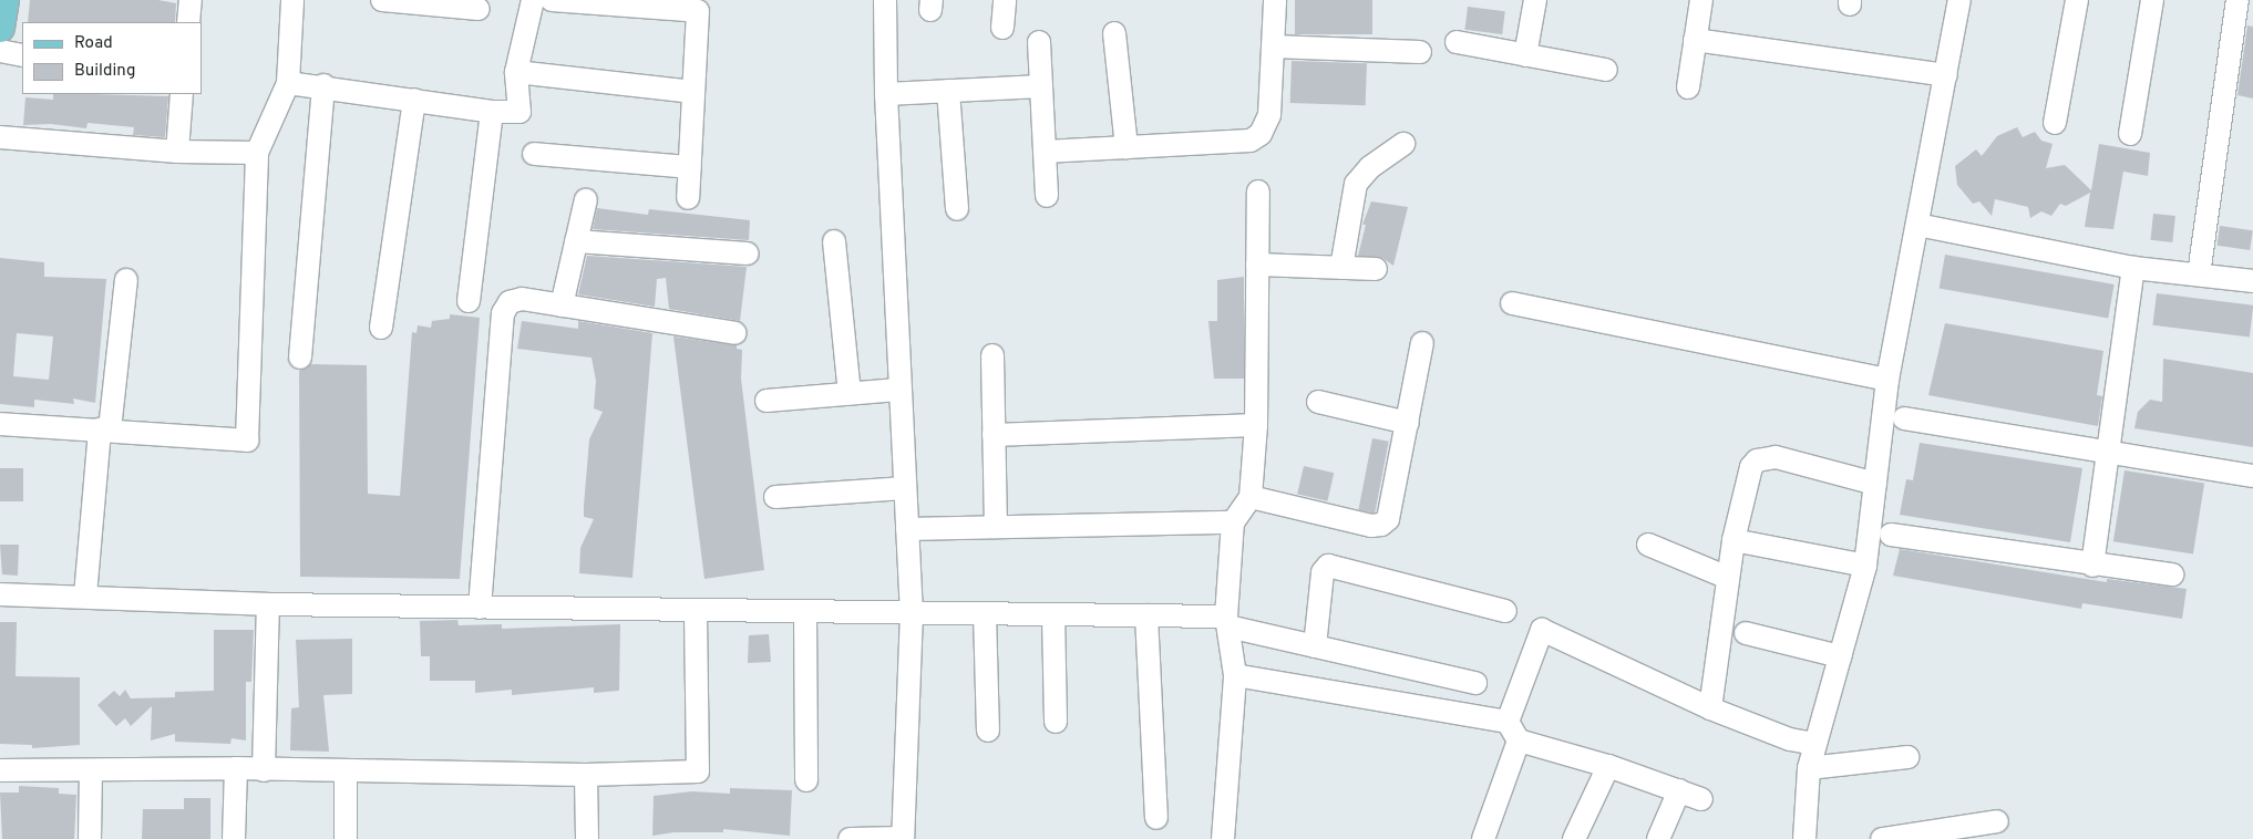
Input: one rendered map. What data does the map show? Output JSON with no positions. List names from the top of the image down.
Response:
{
  "legend": ["Road", "Building"]
}
